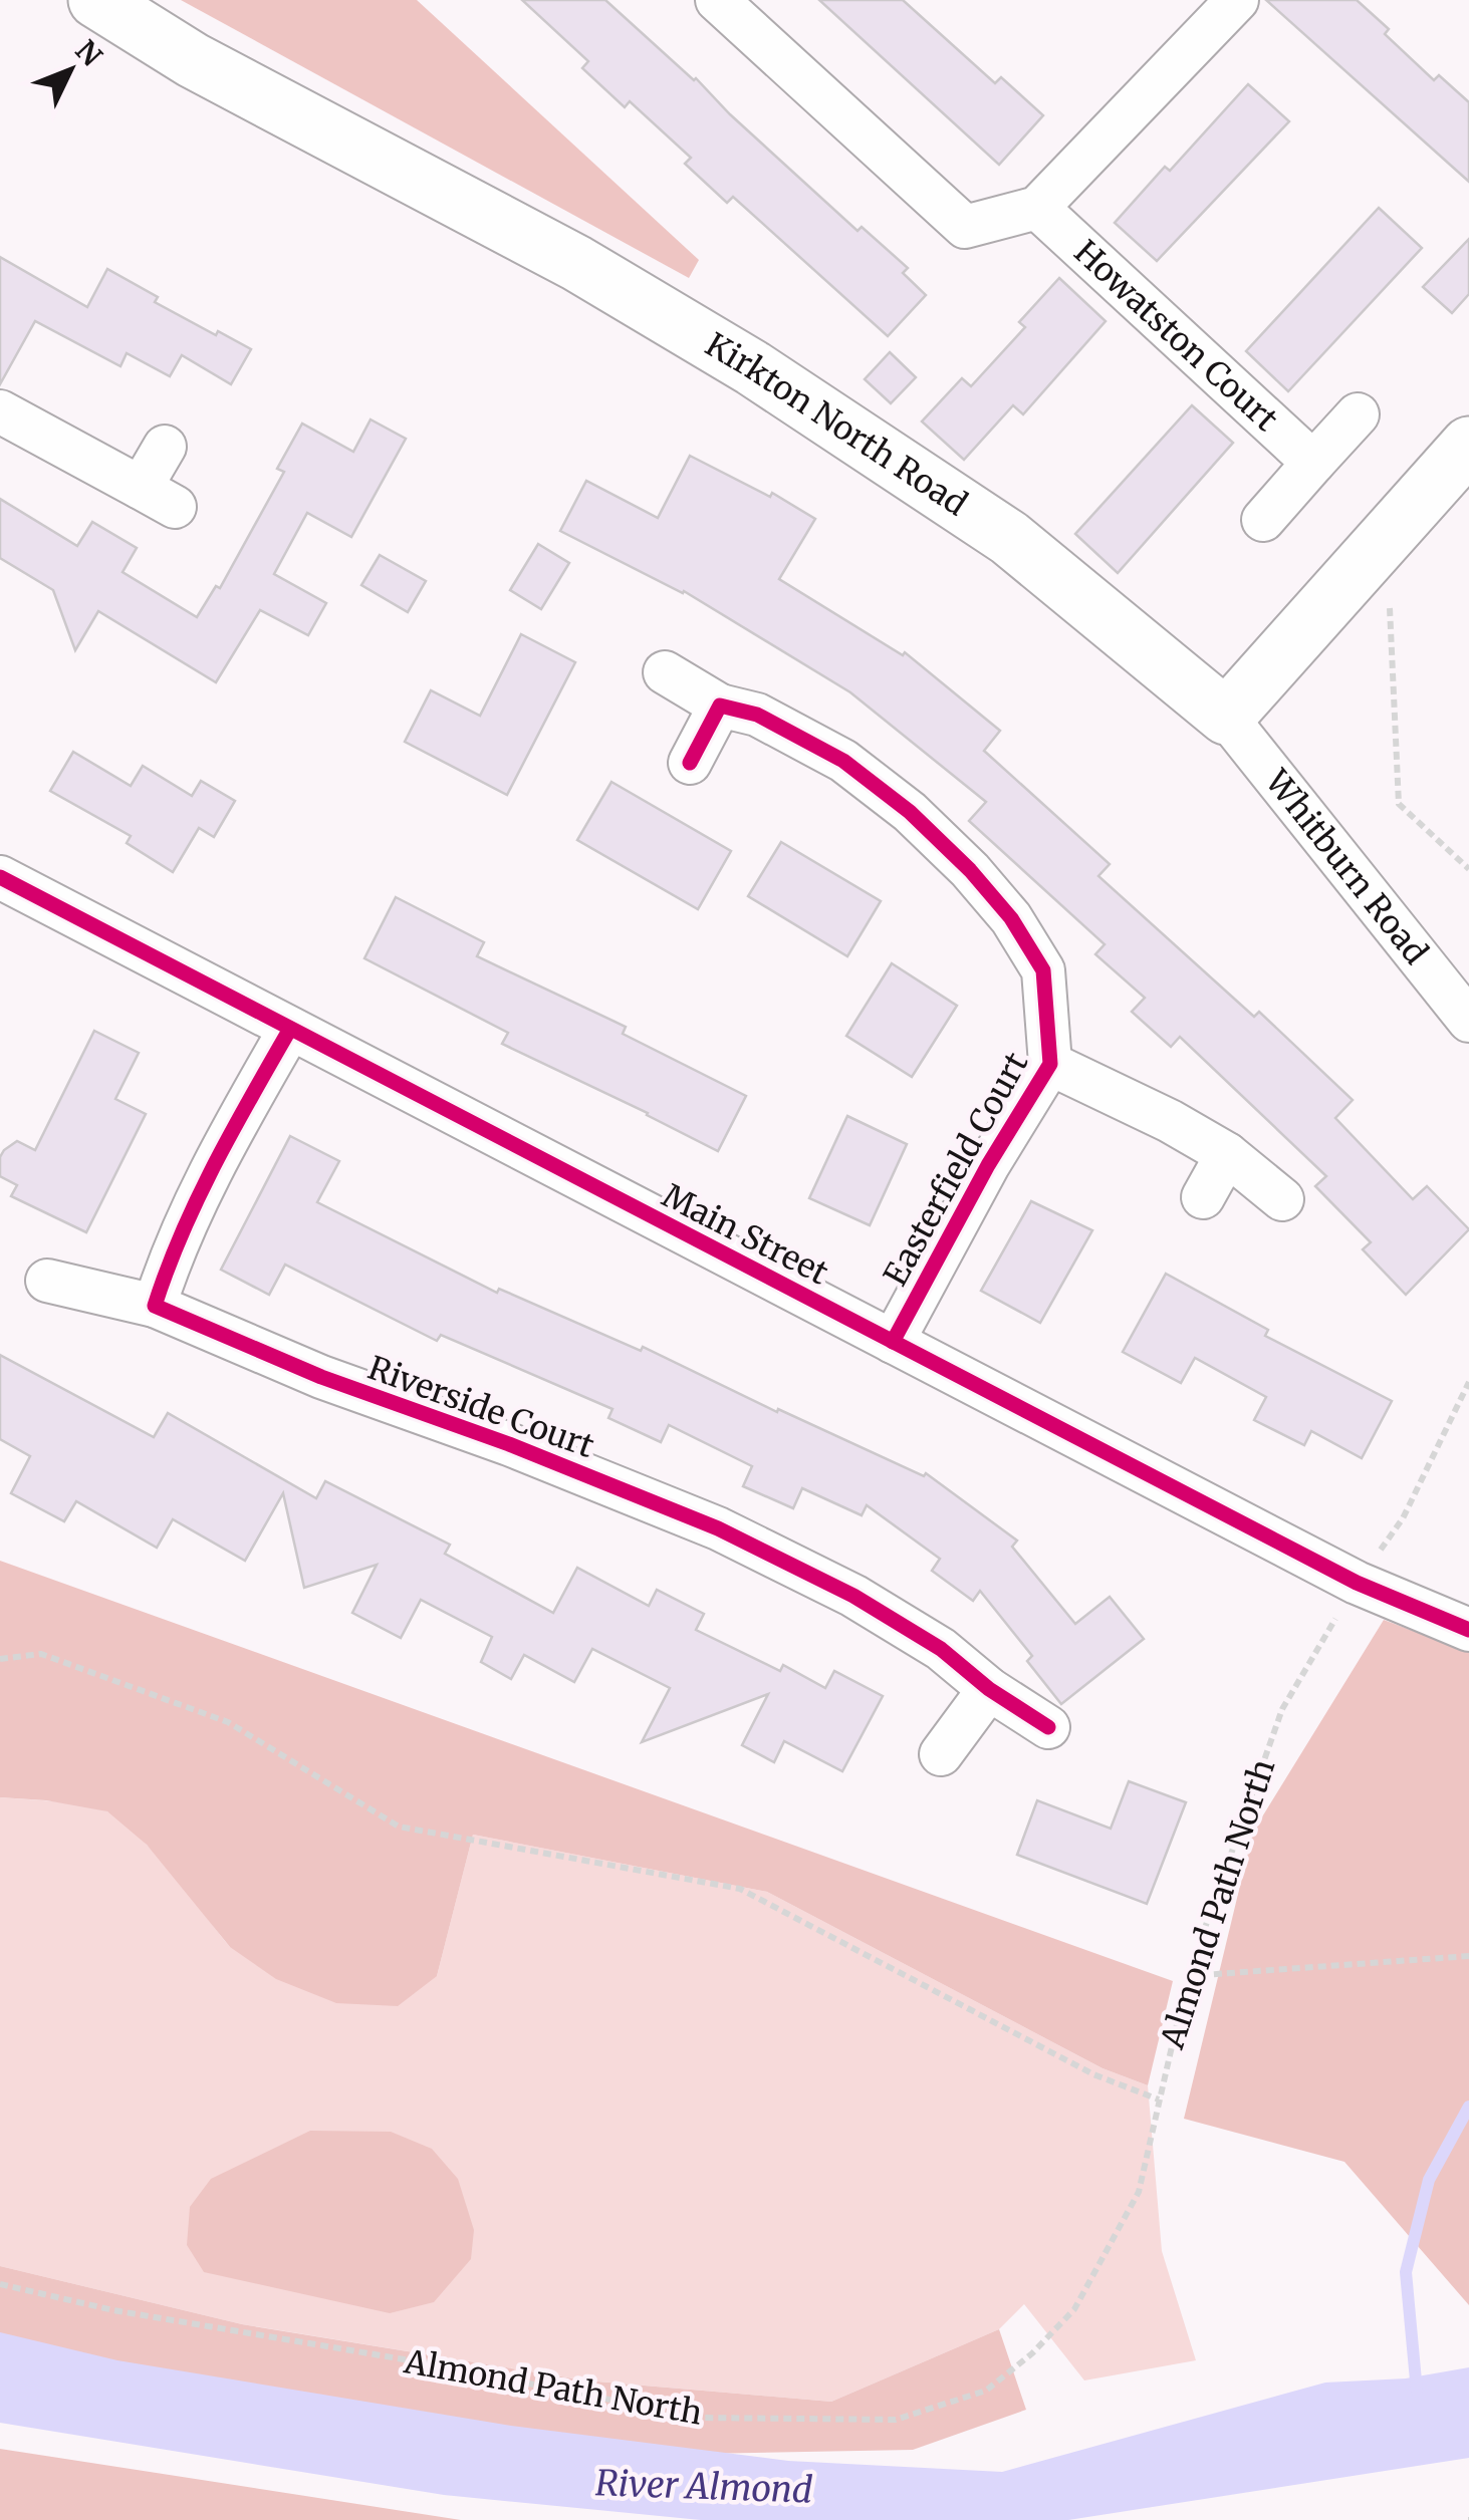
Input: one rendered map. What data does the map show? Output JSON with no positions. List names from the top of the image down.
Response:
{
  "streets": {
    "main road": ["Kirkton North Road"],
    "street": [
      "Howatston Court",
      "Whitburn Road",
      "Easterfield Court",
      "Main Street",
      "Riverside Court"
    ],
    "path": ["Almond Path North"]
  },
  "crossings": [
    ["Kirkton North Road", "Whitburn Road"],
    ["Easterfield Court", "Main Street"],
    ["Main Street", "Almond Path North"]
  ],
  "water": ["River Almond"],
  "north": "top right"
}
